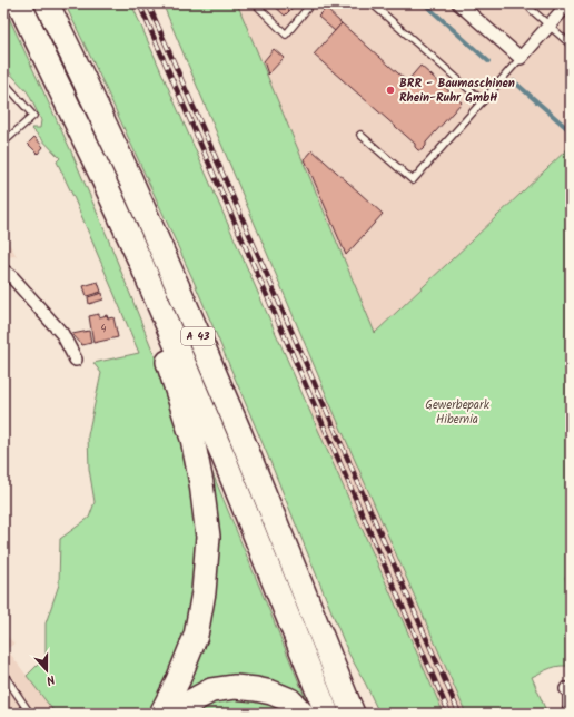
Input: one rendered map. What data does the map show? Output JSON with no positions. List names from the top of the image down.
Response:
{
  "streets": {
    "highway": ["A 43"]
  },
  "parks": ["Gewerbepark Hibernia"],
  "places": ["BRR - Baumaschinen Rhein-Ruhr GmbH"],
  "house_numbers": ["4"],
  "north": "bottom"
}
